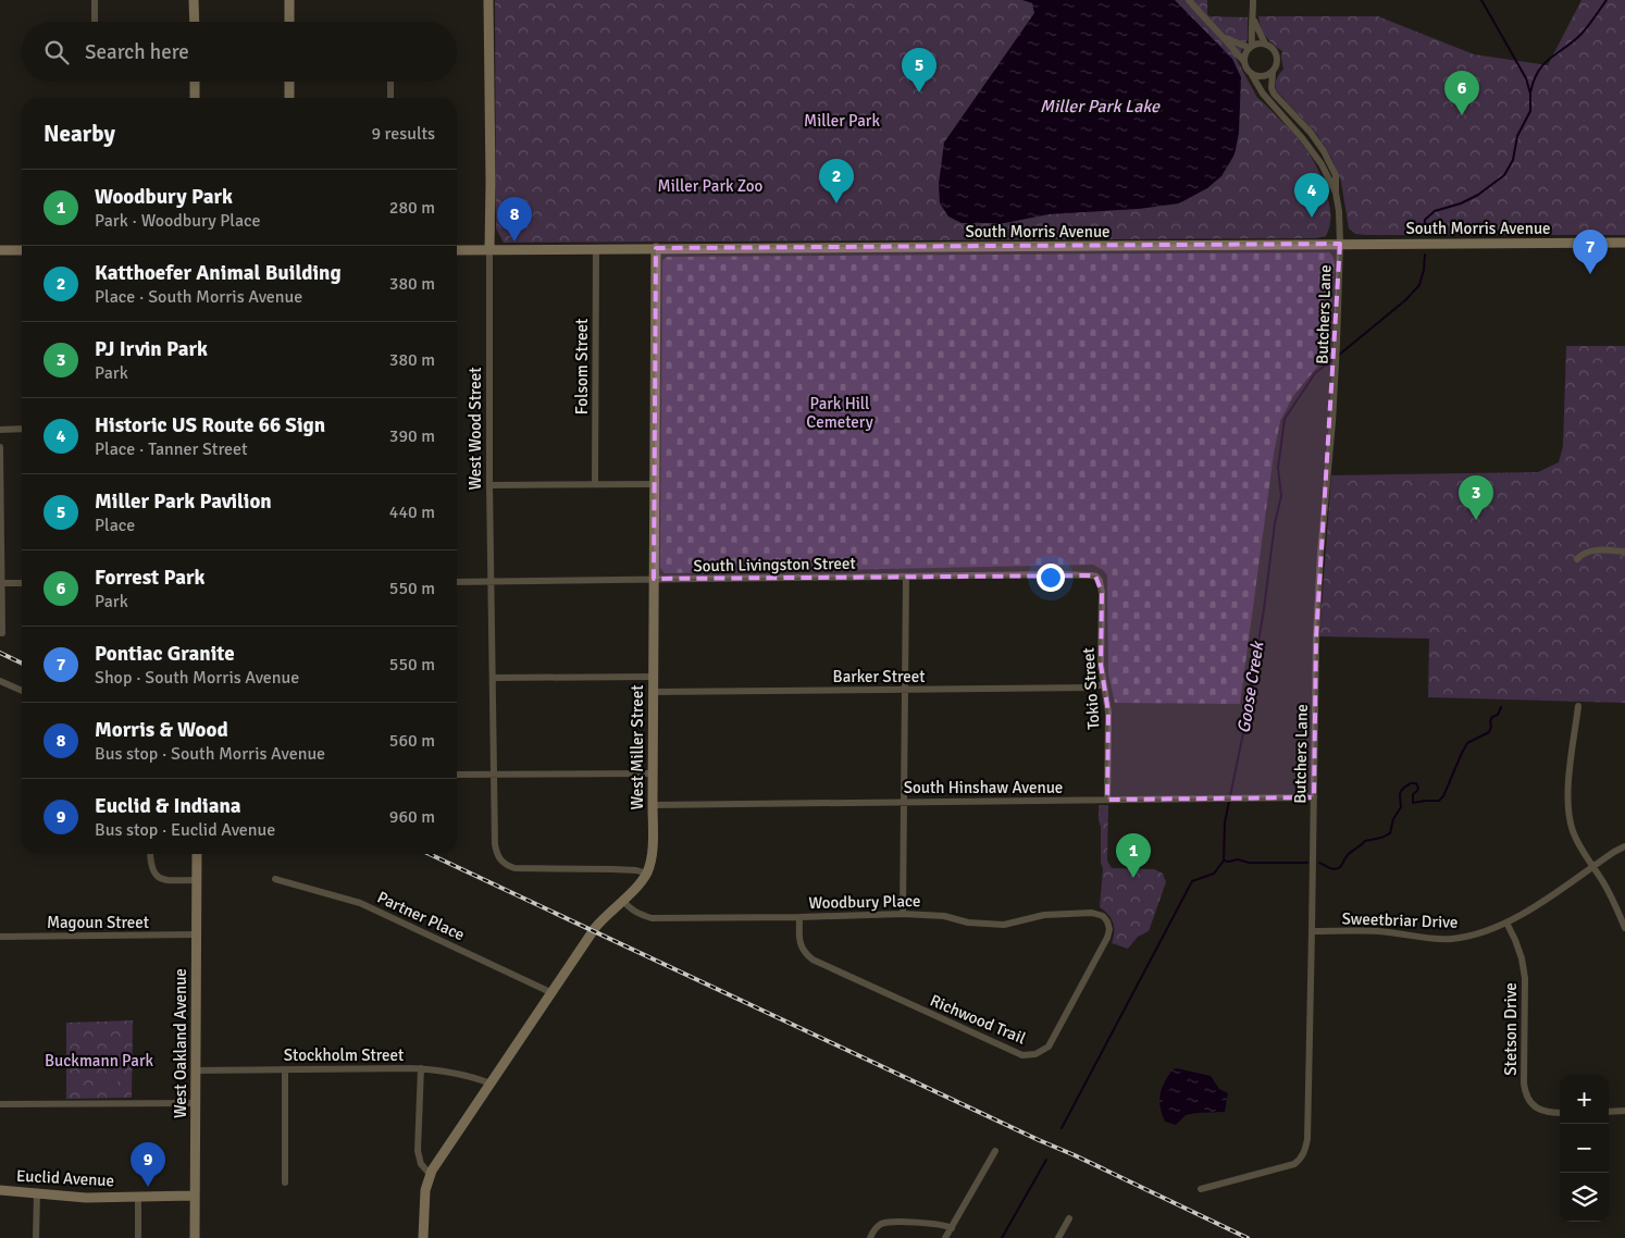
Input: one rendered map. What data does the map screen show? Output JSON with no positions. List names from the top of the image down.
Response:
{
  "streets": {
    "main road": [
      "South Morris Avenue",
      "West Wood Street",
      "West Miller Street",
      "West Oakland Avenue",
      "Euclid Avenue"
    ],
    "street": [
      "Butchers Lane",
      "Folsom Street",
      "South Livingston Street",
      "Barker Street",
      "Tokio Street",
      "South Hinshaw Avenue",
      "Woodbury Place",
      "Partner Place",
      "Sweetbriar Drive",
      "Magoun Street",
      "Richwood Trail",
      "Stetson Drive",
      "Stockholm Street"
    ]
  },
  "crossings": [
    ["South Morris Avenue", "Butchers Lane"],
    ["South Morris Avenue", "Folsom Street"],
    ["South Morris Avenue", "West Wood Street"],
    ["South Morris Avenue", "West Miller Street"],
    ["Butchers Lane", "South Hinshaw Avenue"],
    ["Butchers Lane", "Sweetbriar Drive"],
    ["West Wood Street", "South Livingston Street"],
    ["West Wood Street", "West Miller Street"],
    ["South Livingston Street", "Tokio Street"],
    ["South Livingston Street", "West Miller Street"],
    ["Barker Street", "Tokio Street"],
    ["Barker Street", "West Miller Street"],
    ["Tokio Street", "South Hinshaw Avenue"],
    ["West Miller Street", "South Hinshaw Avenue"],
    ["West Miller Street", "Woodbury Place"],
    ["West Miller Street", "Partner Place"],
    ["West Miller Street", "Stockholm Street"],
    ["Woodbury Place", "Richwood Trail"],
    ["Sweetbriar Drive", "Stetson Drive"],
    ["Magoun Street", "West Oakland Avenue"],
    ["West Oakland Avenue", "Stockholm Street"],
    ["West Oakland Avenue", "Euclid Avenue"]
  ],
  "water": ["Miller Park Lake", "Goose Creek"],
  "parks": [
    "Miller Park",
    "Miller Park Zoo",
    "Park Hill Cemetery",
    "Buckmann Park"
  ],
  "page": {
    "search": "Search here",
    "pins": [
      "5",
      "6",
      "2",
      "4",
      "8",
      "7",
      "3",
      "1",
      "9"
    ],
    "heading": ["Nearby", "9 results"],
    "list": [
      {
        "mark": "1",
        "name": "Woodbury Park",
        "note": "Park · Woodbury Place",
        "value": "280 m"
      },
      {
        "mark": "2",
        "name": "Katthoefer Animal Building",
        "note": "Place · South Morris Avenue",
        "value": "380 m"
      },
      {
        "mark": "3",
        "name": "PJ Irvin Park",
        "note": "Park",
        "value": "380 m"
      },
      {
        "mark": "4",
        "name": "Historic US Route 66 Sign",
        "note": "Place · Tanner Street",
        "value": "390 m"
      },
      {
        "mark": "5",
        "name": "Miller Park Pavilion",
        "note": "Place",
        "value": "440 m"
      },
      {
        "mark": "6",
        "name": "Forrest Park",
        "note": "Park",
        "value": "550 m"
      },
      {
        "mark": "7",
        "name": "Pontiac Granite",
        "note": "Shop · South Morris Avenue",
        "value": "550 m"
      },
      {
        "mark": "8",
        "name": "Morris & Wood",
        "note": "Bus stop · South Morris Avenue",
        "value": "560 m"
      },
      {
        "mark": "9",
        "name": "Euclid & Indiana",
        "note": "Bus stop · Euclid Avenue",
        "value": "960 m"
      }
    ],
    "map_buttons": ["+", "−"]
  }
}
